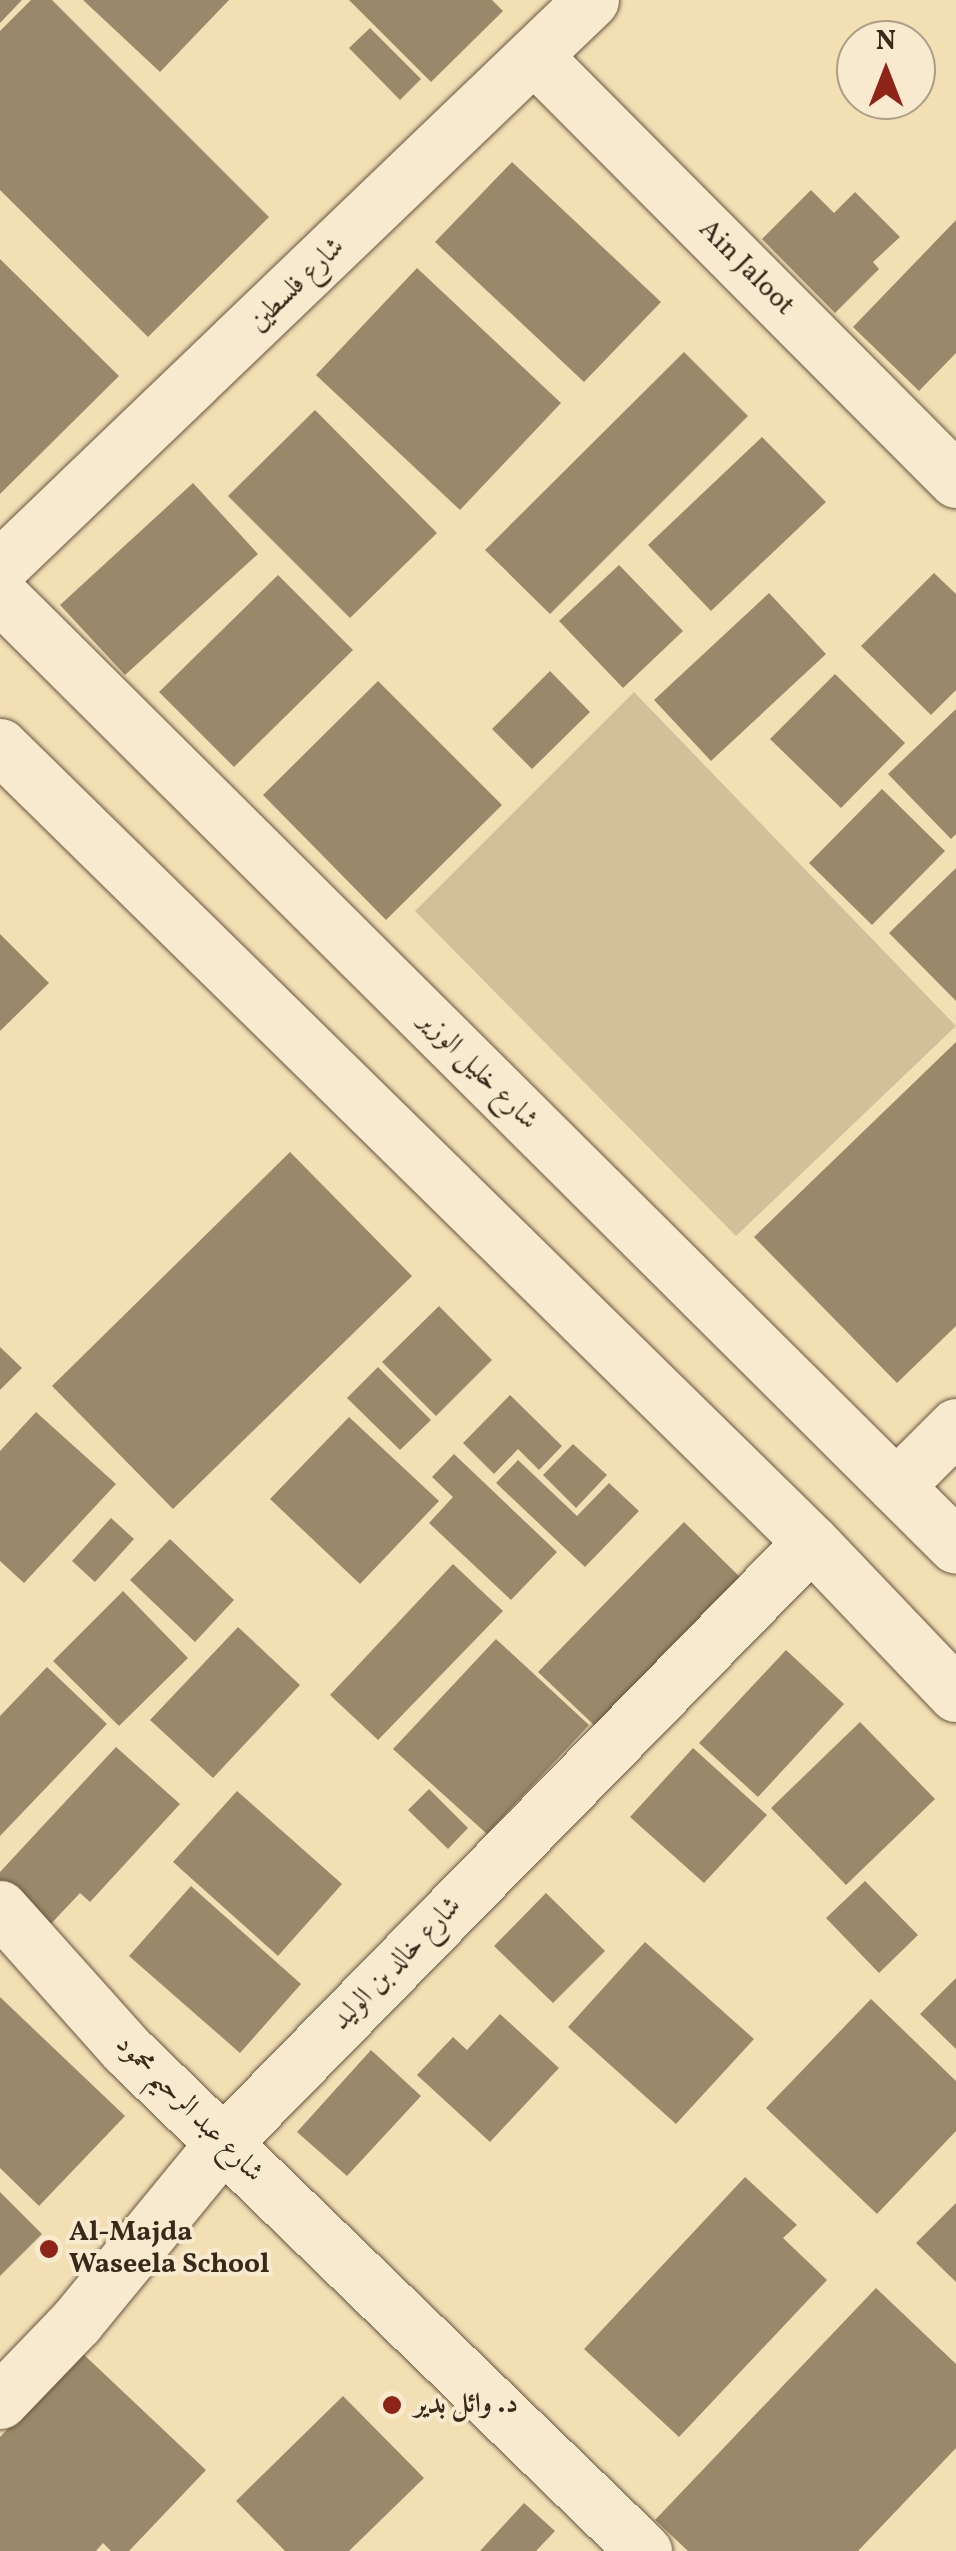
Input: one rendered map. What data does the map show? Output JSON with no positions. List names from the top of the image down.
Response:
{
  "streets": {
    "street": [
      "Ain Jaloot",
      "شارع فلسطين",
      "شارع خليل الوزير",
      "شارع خالد بن الوليد",
      "شارع عبد الرحيم محمود"
    ]
  },
  "crossings": [
    ["Ain Jaloot", "شارع فلسطين"],
    ["شارع خالد بن الوليد", "شارع عبد الرحيم محمود"]
  ],
  "places": ["Al-Majda Waseela School", "د. وائل بدير"],
  "north": "top"
}
